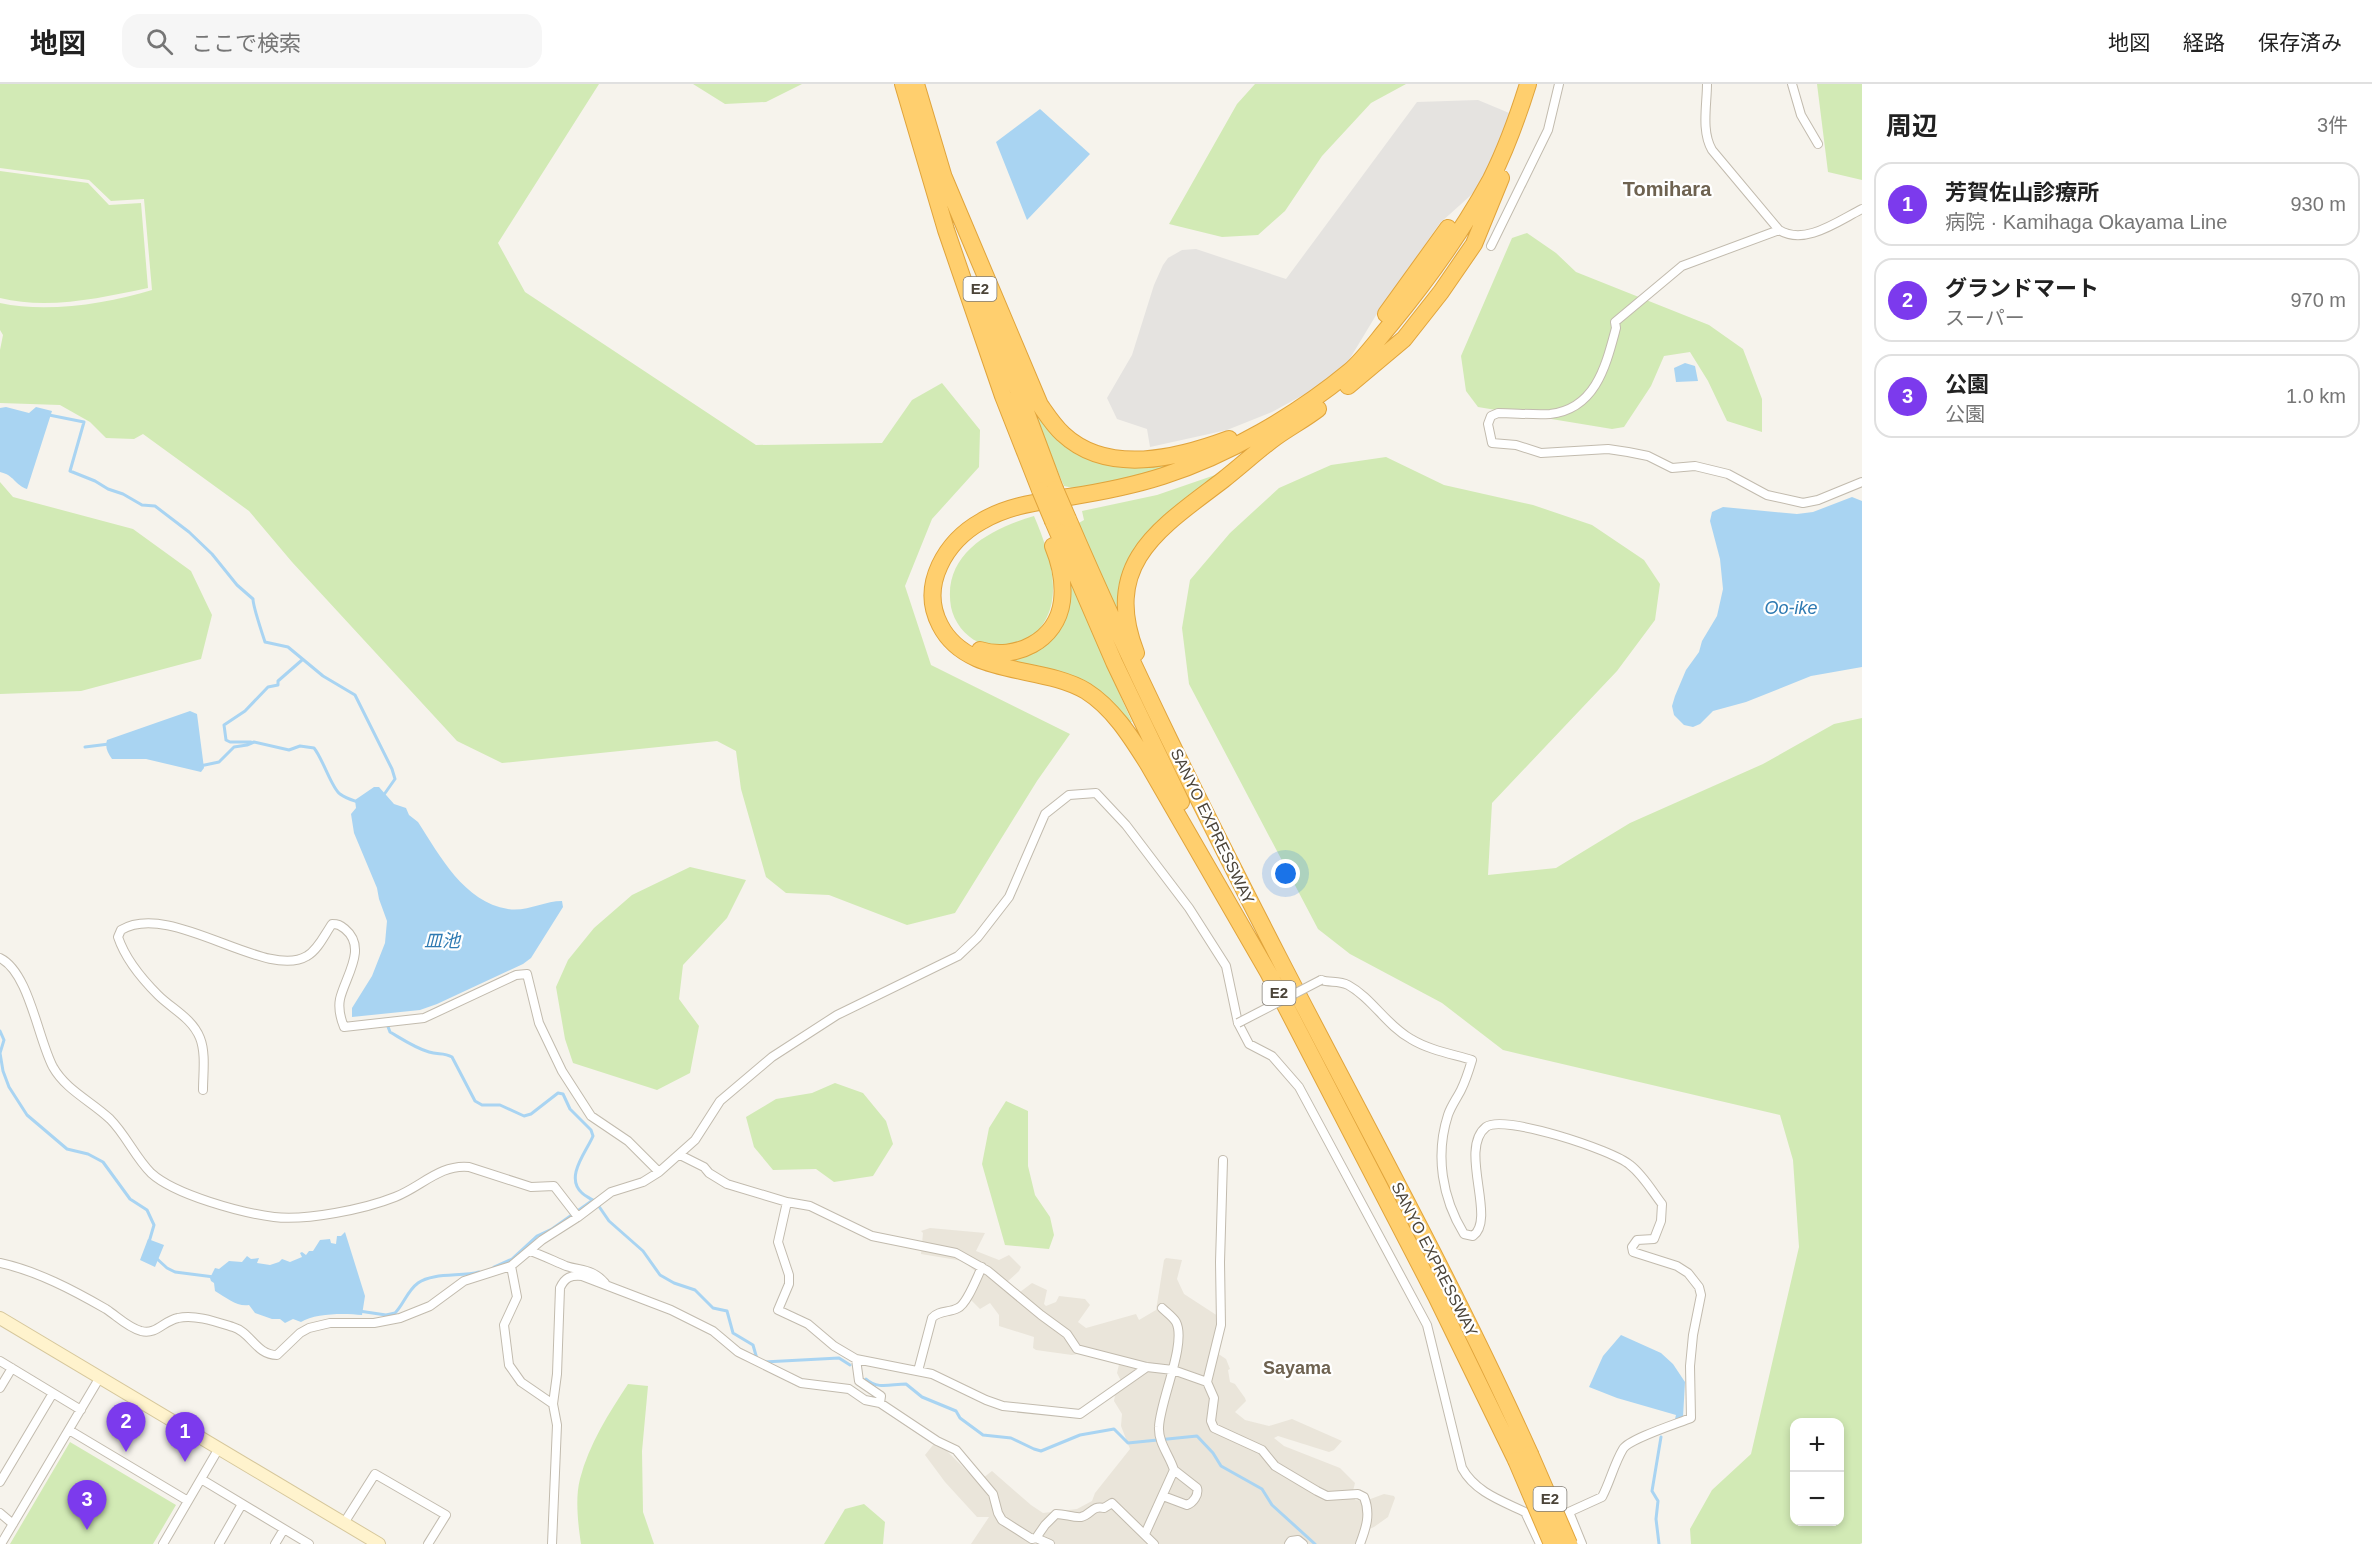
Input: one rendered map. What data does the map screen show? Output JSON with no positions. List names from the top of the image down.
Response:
{
  "streets": {
    "highway": ["E2", "SANYO EXPRESSWAY"]
  },
  "districts": ["Tomihara", "Sayama"],
  "water": ["Oo-ike", "皿池"],
  "page": {
    "header": "地図",
    "search": "ここで検索",
    "nav": ["地図", "経路", "保存済み"],
    "heading": ["周辺", "3件"],
    "list": [
      {
        "mark": "1",
        "name": "芳賀佐山診療所",
        "note": "病院 · Kamihaga Okayama Line",
        "value": "930 m"
      },
      {
        "mark": "2",
        "name": "グランドマート",
        "note": "スーパー",
        "value": "970 m"
      },
      {
        "mark": "3",
        "name": "公園",
        "note": "公園",
        "value": "1.0 km"
      }
    ],
    "pins": ["2", "1", "3"],
    "map_buttons": ["+", "−"]
  }
}
